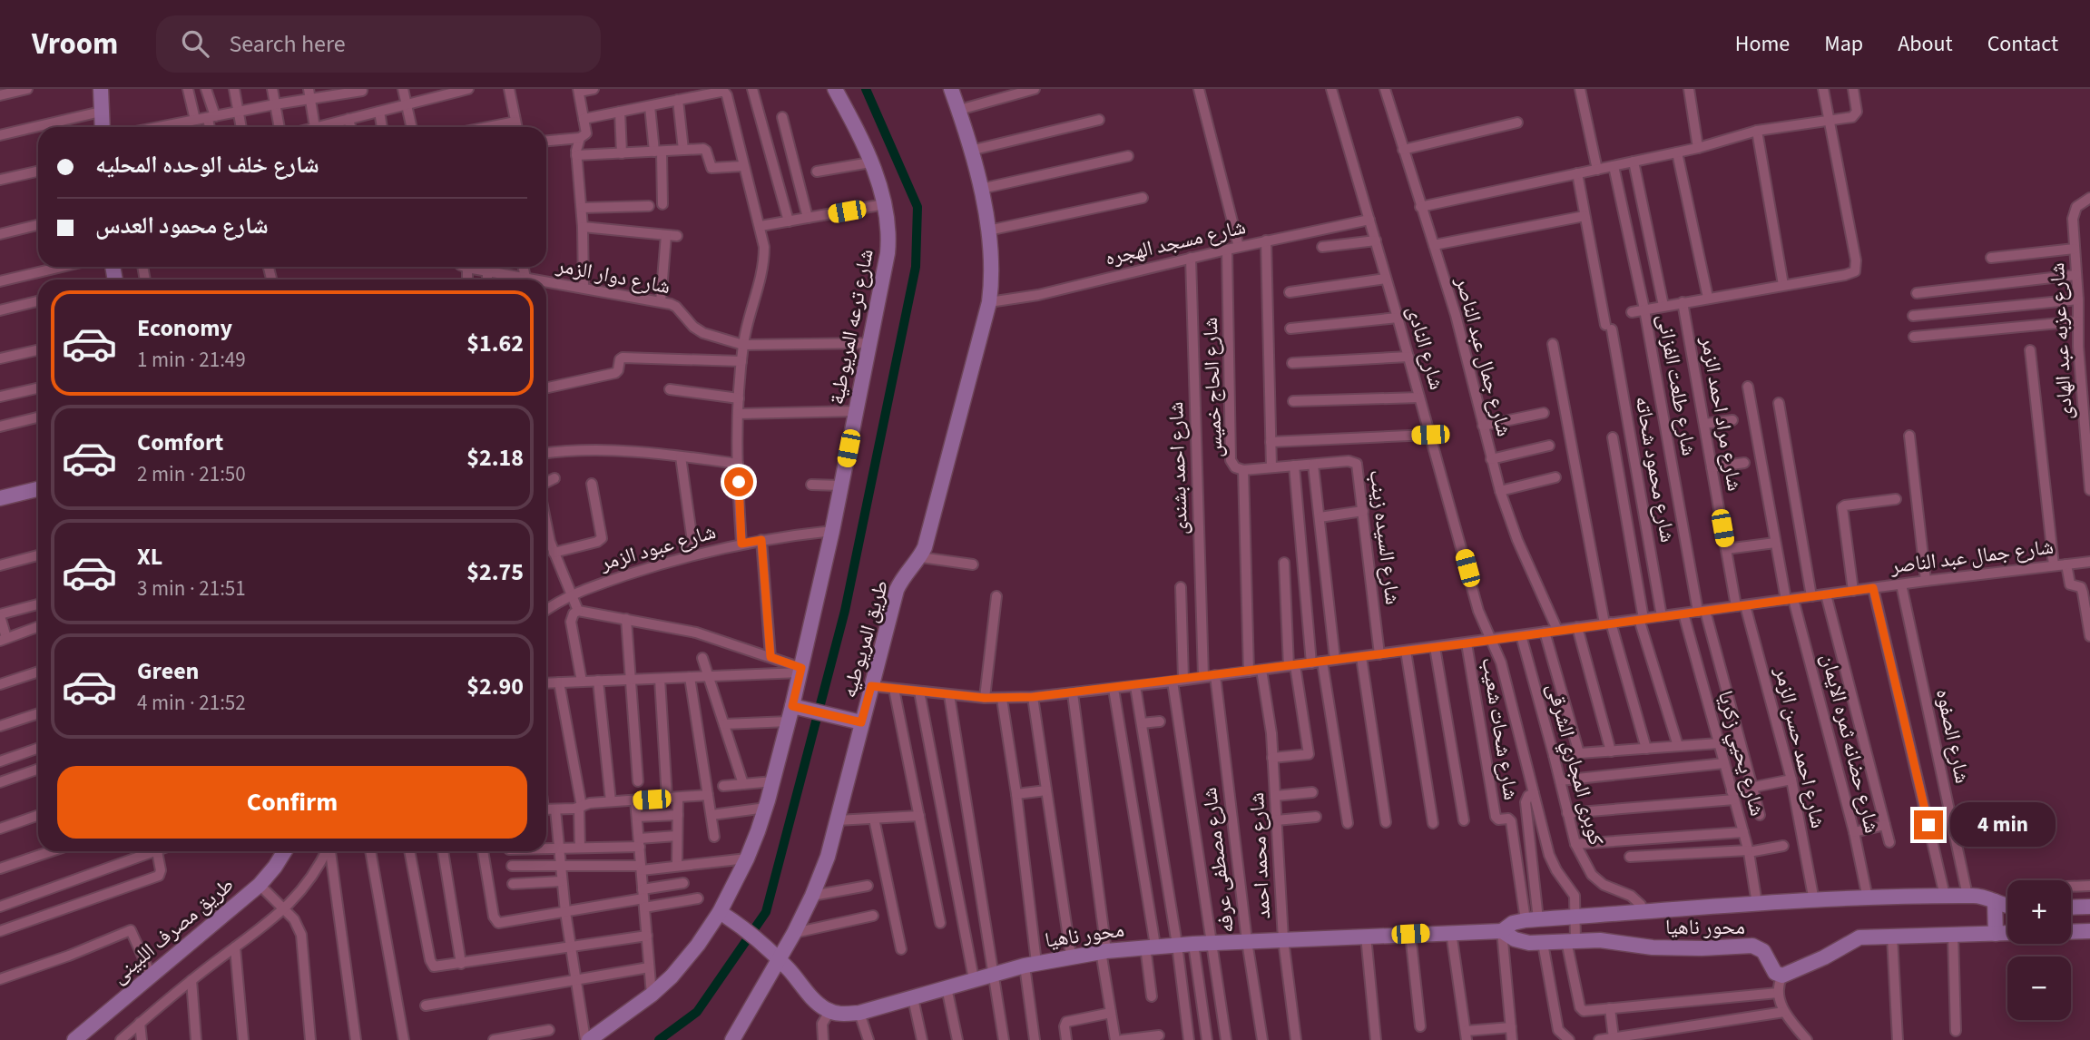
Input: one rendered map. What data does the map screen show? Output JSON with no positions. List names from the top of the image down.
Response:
{
  "streets": {
    "main road": [
      "شارع ترعه المريوطية",
      "طريق المريوطيه",
      "محور ناهيا",
      "طريق مصرف اللبينى"
    ],
    "street": [
      "شارع مسجد الهجره",
      "شارع دوار الزمر",
      "شارع عزبه عبد الهادى",
      "شارع النادى",
      "شارع جمال عبد الناصر",
      "شارع طلعت الفزانى",
      "شارع الحاج خميس",
      "شارع مراد احمد الزمر",
      "شارع احمد بشندى",
      "شارع محمود شحاته",
      "شارع السيده زينب",
      "شارع عبود الزمر",
      "شارع شحات شعيب",
      "شارع الصفوه",
      "شارع حضانه ثمره الايمان",
      "شارع احمد حسن الزمر",
      "شارع يحيي زكريا",
      "كوبرى المجاري الشرقى",
      "شارع محمد احمد",
      "شارع مصطفى عرفه"
    ]
  },
  "crossings": [
    ["شارع مسجد الهجره", "شارع النادى"],
    ["شارع مسجد الهجره", "شارع الحاج خميس"],
    ["شارع مسجد الهجره", "شارع احمد بشندى"],
    ["شارع مسجد الهجره", "طريق المريوطيه"],
    ["شارع دوار الزمر", "شارع ترعه المريوطية"],
    ["شارع ترعه المريوطية", "شارع عبود الزمر"],
    ["شارع النادى", "شارع جمال عبد الناصر"],
    ["شارع النادى", "محور ناهيا"],
    ["شارع جمال عبد الناصر", "شارع طلعت الفزانى"],
    ["شارع جمال عبد الناصر", "شارع الحاج خميس"],
    ["شارع جمال عبد الناصر", "شارع مراد احمد الزمر"],
    ["شارع جمال عبد الناصر", "شارع احمد بشندى"],
    ["شارع جمال عبد الناصر", "شارع محمود شحاته"],
    ["شارع جمال عبد الناصر", "شارع السيده زينب"],
    ["شارع جمال عبد الناصر", "طريق المريوطيه"],
    ["شارع جمال عبد الناصر", "شارع شحات شعيب"],
    ["شارع جمال عبد الناصر", "شارع الصفوه"],
    ["شارع جمال عبد الناصر", "شارع حضانه ثمره الايمان"],
    ["شارع جمال عبد الناصر", "شارع احمد حسن الزمر"],
    ["شارع جمال عبد الناصر", "شارع يحيي زكريا"],
    ["شارع جمال عبد الناصر", "كوبرى المجاري الشرقى"],
    ["شارع جمال عبد الناصر", "شارع محمد احمد"],
    ["شارع جمال عبد الناصر", "شارع مصطفى عرفه"],
    ["شارع الحاج خميس", "شارع السيده زينب"],
    ["شارع مراد احمد الزمر", "شارع احمد حسن الزمر"],
    ["شارع شحات شعيب", "محور ناهيا"],
    ["شارع الصفوه", "محور ناهيا"],
    ["شارع حضانه ثمره الايمان", "محور ناهيا"],
    ["شارع احمد حسن الزمر", "محور ناهيا"],
    ["شارع يحيي زكريا", "محور ناهيا"],
    ["كوبرى المجاري الشرقى", "محور ناهيا"],
    ["شارع محمد احمد", "محور ناهيا"],
    ["شارع مصطفى عرفه", "محور ناهيا"]
  ],
  "page": {
    "header": "Vroom",
    "search": "Search here",
    "nav": [
      "Home",
      "Map",
      "About",
      "Contact"
    ],
    "banner": ["شارع خلف الوحده المحليه", "شارع محمود العدس"],
    "list": [
      {
        "name": "Economy",
        "note": "1 min · 21:49",
        "value": "$1.62"
      },
      {
        "name": "Comfort",
        "note": "2 min · 21:50",
        "value": "$2.18"
      },
      {
        "name": "XL",
        "note": "3 min · 21:51",
        "value": "$2.75"
      },
      {
        "name": "Green",
        "note": "4 min · 21:52",
        "value": "$2.90"
      }
    ],
    "buttons": "Confirm",
    "bubble": "4 min",
    "map_buttons": ["+", "−"]
  }
}
